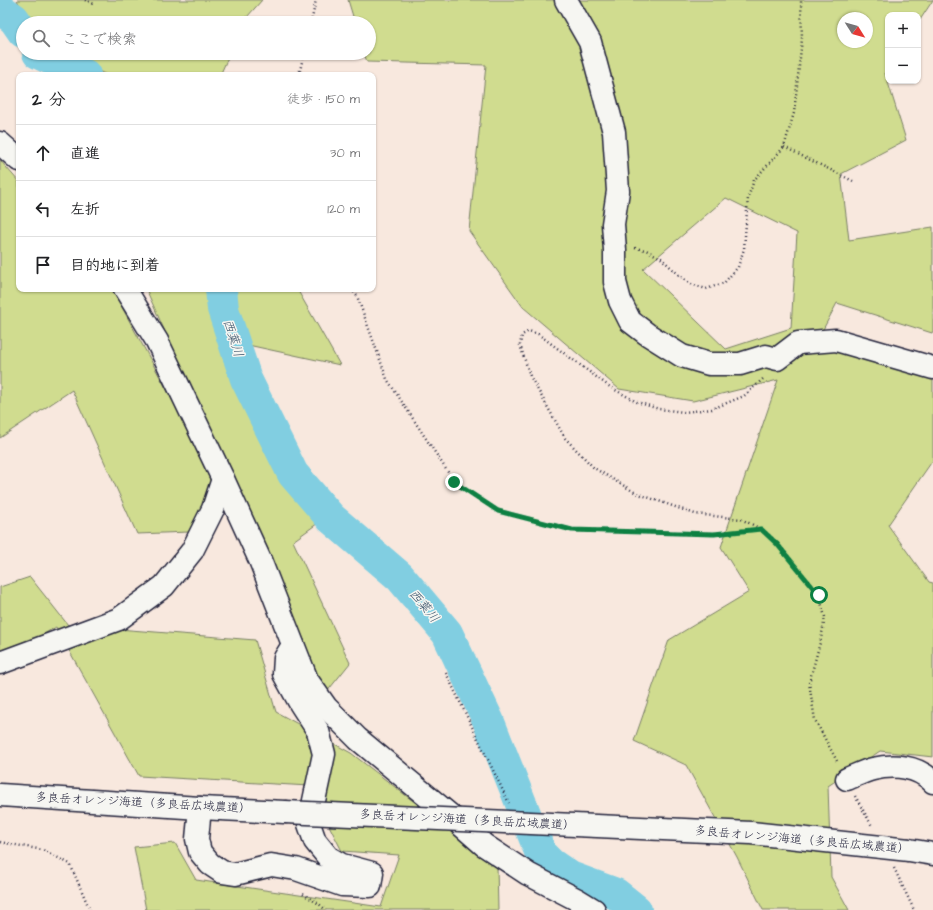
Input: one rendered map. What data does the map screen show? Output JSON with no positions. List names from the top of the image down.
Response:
{
  "streets": {
    "street": ["多良岳オレンジ海道（多良岳広域農道）"]
  },
  "water": ["西葉川"],
  "north": "bottom right",
  "page": {
    "map_buttons": ["+", "−"],
    "search": "ここで検索",
    "heading": ["2 分", "徒歩 · 150 m"],
    "list": [
      ["直進", "30 m"],
      ["左折", "120 m"],
      "目的地に到着"
    ]
  }
}
